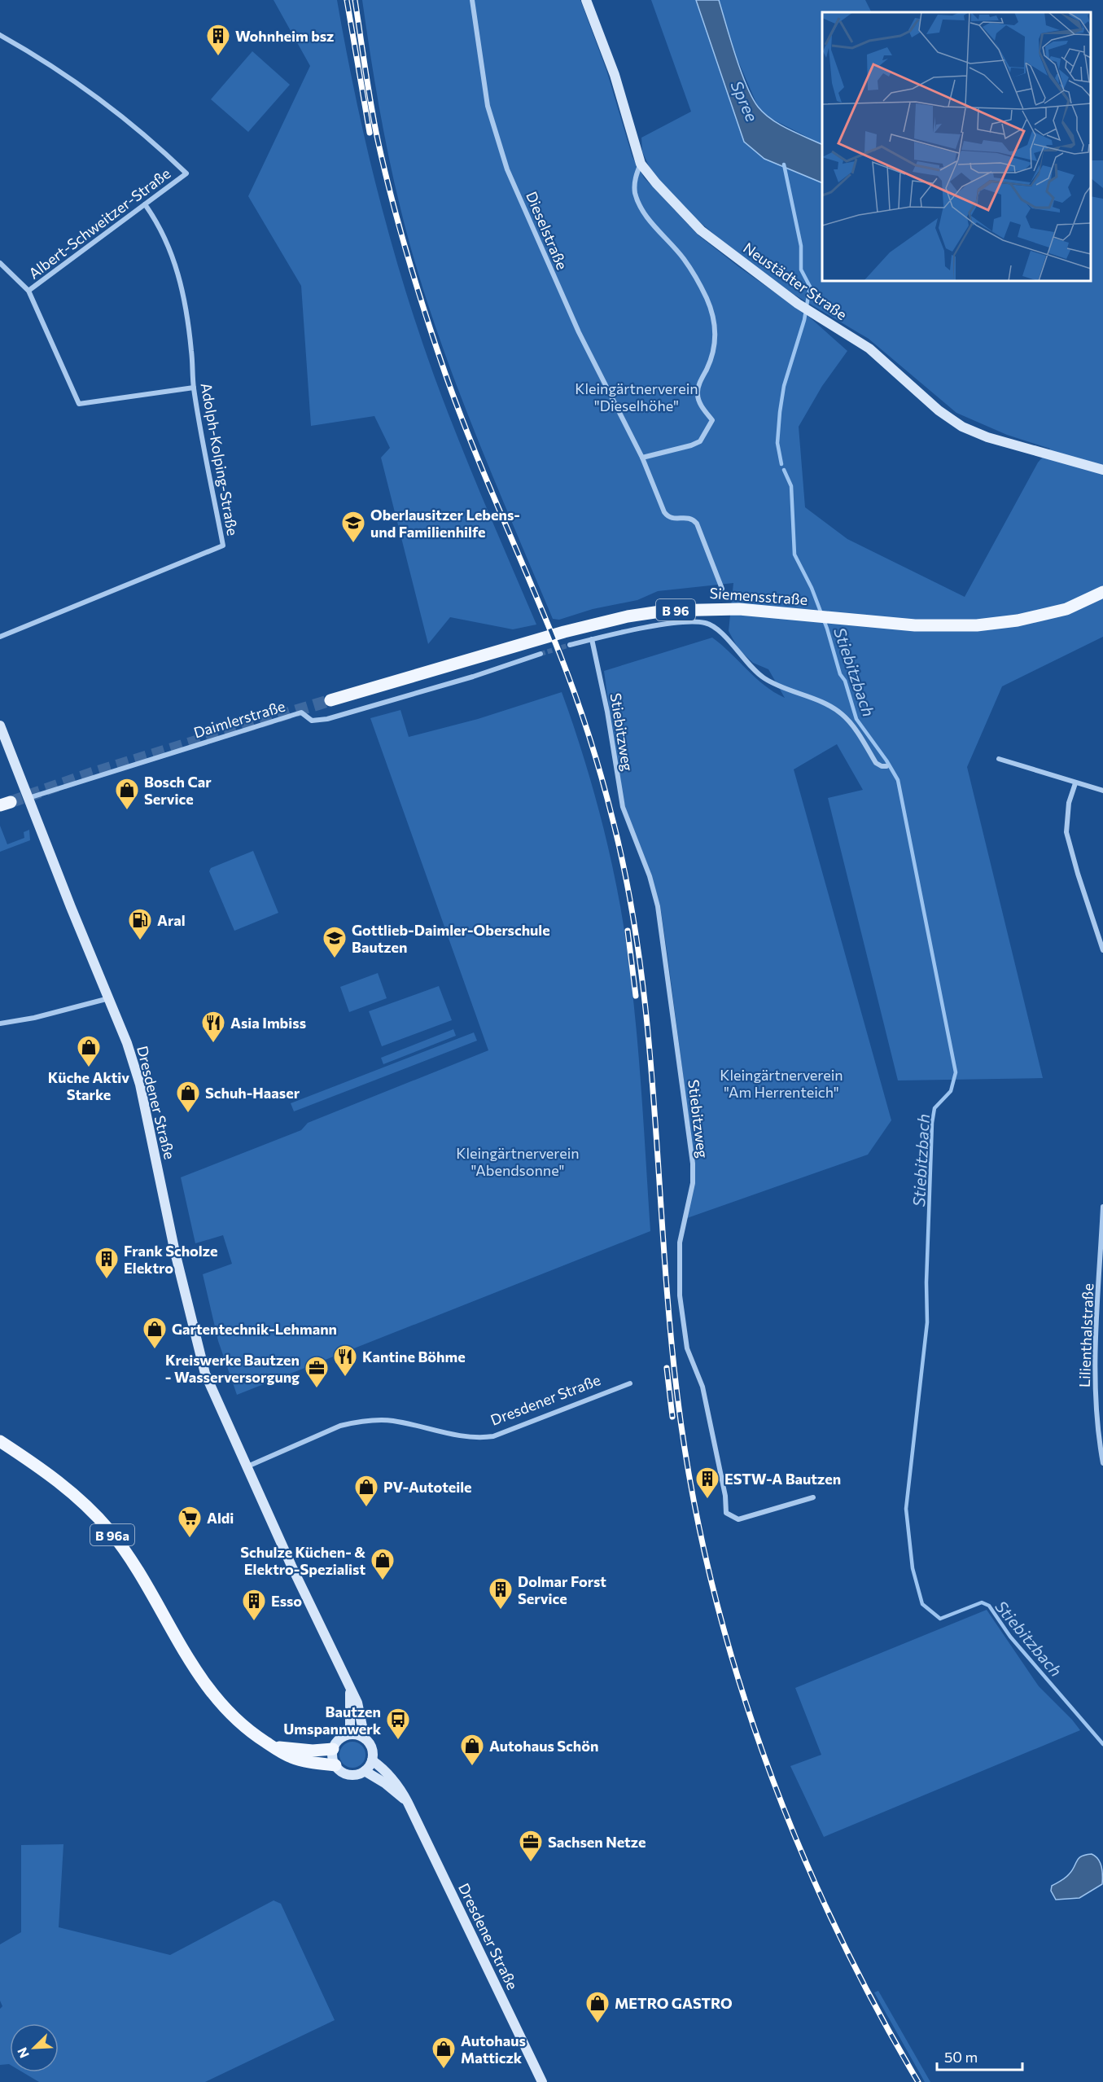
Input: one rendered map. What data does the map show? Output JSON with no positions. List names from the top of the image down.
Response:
{
  "streets": {
    "main road": [
      "Neustädter Straße",
      "Siemensstraße",
      "B 96",
      "Dresdener Straße",
      "B 96a"
    ],
    "street": [
      "Albert-Schweitzer-Straße",
      "Dieselstraße",
      "Adolph-Kolping-Straße",
      "Daimlerstraße",
      "Stiebitzweg",
      "Lilienthalstraße"
    ]
  },
  "crossings": [
    ["Albert-Schweitzer-Straße", "Adolph-Kolping-Straße"],
    ["Daimlerstraße", "Dresdener Straße"],
    ["Dresdener Straße", "B 96a"]
  ],
  "water": ["Spree", "Stiebitzbach"],
  "parks": ["Kleingärtnerverein \"Dieselhöhe\"", "Kleingärtnerverein \"Am Herrenteich\"", "Kleingärtnerverein \"Abendsonne\""],
  "places": {
    "building": [
      "Wohnheim bsz",
      "Frank Scholze Elektro",
      "ESTW-A Bautzen",
      "Dolmar Forst Service",
      "Esso"
    ],
    "school or university": ["Oberlausitzer Lebens- und Familienhilfe", "Gottlieb-Daimler-Oberschule Bautzen"],
    "shop": [
      "Bosch Car Service",
      "Küche Aktiv Starke",
      "Schuh-Haaser",
      "Gartentechnik-Lehmann",
      "PV-Autoteile",
      "Schulze Küchen- & Elektro-Spezialist",
      "Autohaus Schön",
      "METRO GASTRO",
      "Autohaus Matticzk"
    ],
    "fuel station": ["Aral"],
    "restaurant": ["Asia Imbiss", "Kantine Böhme"],
    "office": ["Kreiswerke Bautzen - Wasserversorgung", "Sachsen Netze"],
    "supermarket": ["Aldi"],
    "bus stop": ["Bautzen Umspannwerk"]
  },
  "scale_bar": "50 m",
  "north": "bottom left"
}
